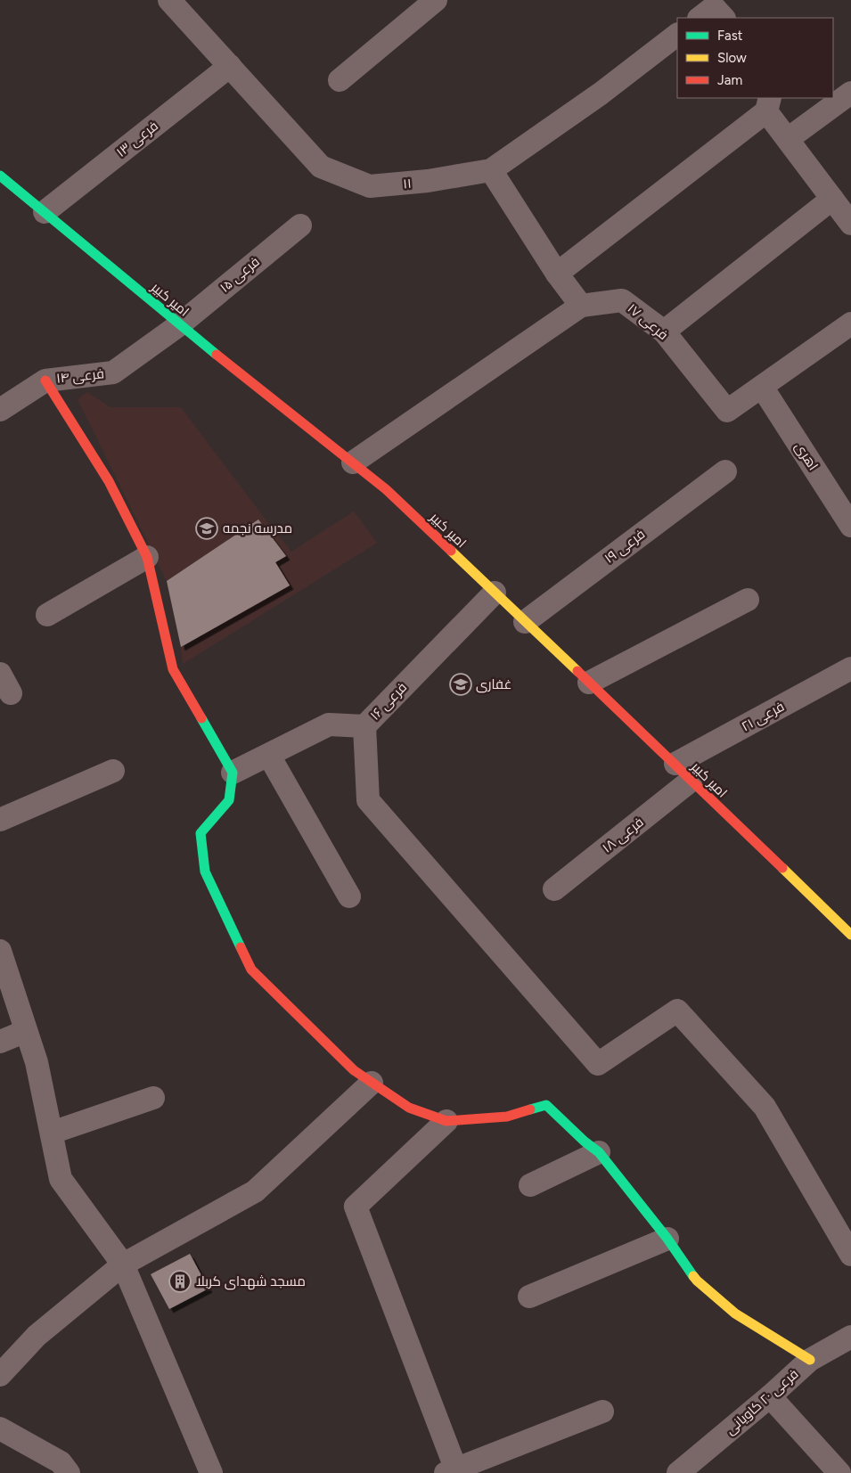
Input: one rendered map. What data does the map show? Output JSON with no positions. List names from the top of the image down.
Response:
{
  "streets": {
    "street": [
      "فرعی ۱۳",
      "۱۱",
      "فرعی ۱۵",
      "امیر کبیر",
      "فرعی ۱۷",
      "فرعی ۱۴",
      "اهری",
      "فرعی ۱۹",
      "فرعی ۱۶",
      "فرعی ۲۱",
      "فرعی ۱۸",
      "فرعی ۲۰ کاویانی"
    ]
  },
  "crossings": [
    ["فرعی ۱۳", "۱۱"],
    ["فرعی ۱۳", "امیر کبیر"],
    ["فرعی ۱۵", "امیر کبیر"],
    ["فرعی ۱۵", "فرعی ۱۴"],
    ["امیر کبیر", "فرعی ۱۷"],
    ["امیر کبیر", "فرعی ۱۴"],
    ["امیر کبیر", "فرعی ۱۹"],
    ["امیر کبیر", "فرعی ۱۶"],
    ["امیر کبیر", "فرعی ۲۱"],
    ["امیر کبیر", "فرعی ۱۸"],
    ["فرعی ۱۷", "اهری"]
  ],
  "places": {
    "school or university": ["مدرسه نجمه", "غفاری"],
    "building": ["مسجد شهدای کربلا"]
  },
  "legend": ["Fast", "Slow", "Jam"]
}
